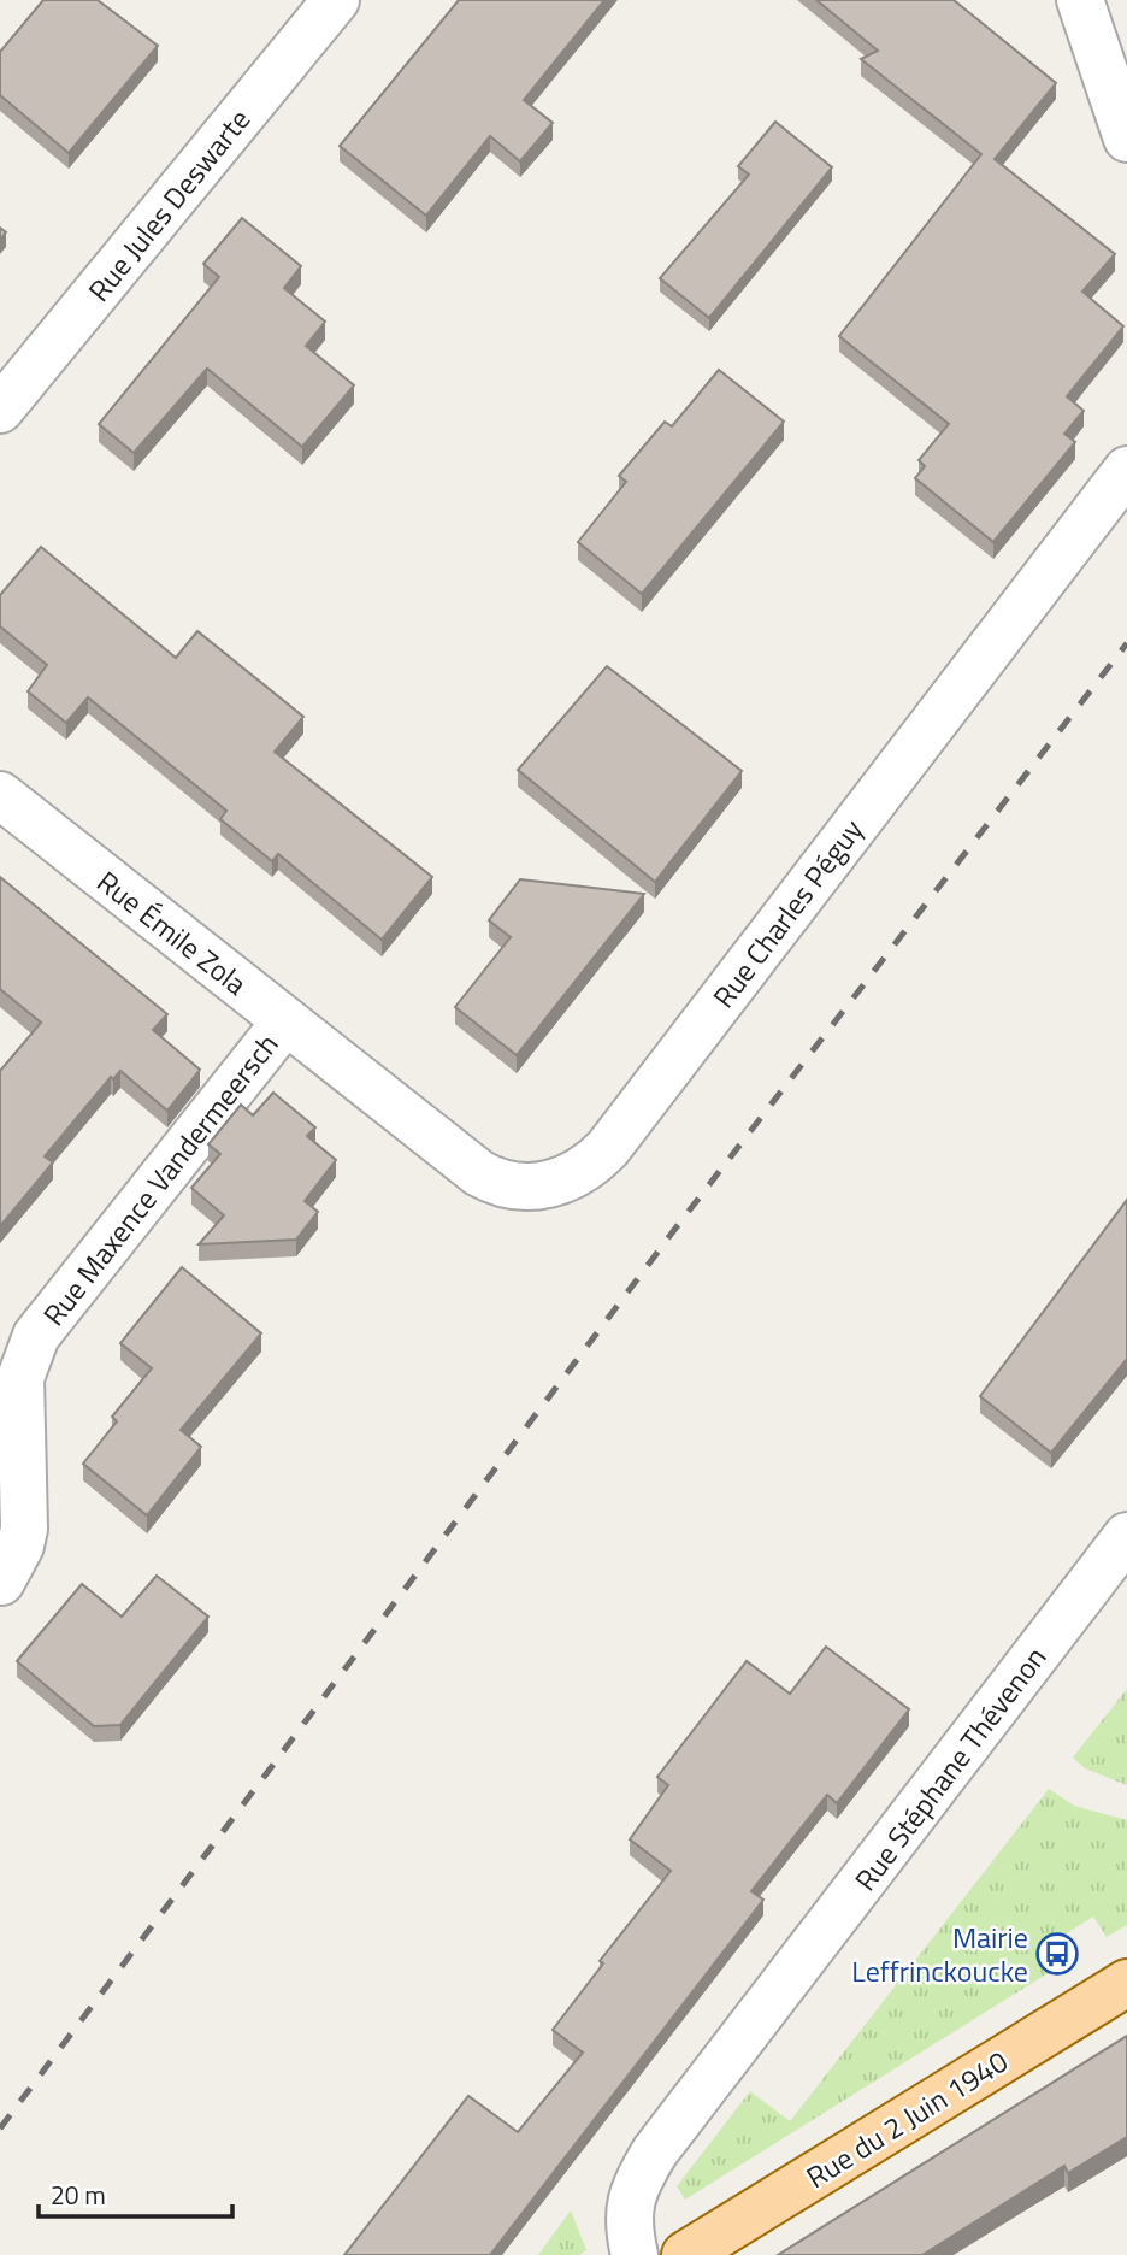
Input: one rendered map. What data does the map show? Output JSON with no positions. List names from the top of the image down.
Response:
{
  "streets": {
    "main road": ["Rue du 2 Juin 1940"],
    "street": [
      "Rue Jules Deswarte",
      "Rue Charles Péguy",
      "Rue Émile Zola",
      "Rue Maxence Vandermeersch",
      "Rue Stéphane Thévenon"
    ]
  },
  "crossings": [
    ["Rue Charles Péguy", "Rue Émile Zola"],
    ["Rue Émile Zola", "Rue Maxence Vandermeersch"]
  ],
  "places": {
    "bus stop": ["Mairie Leffrinckoucke"]
  },
  "scale_bar": "20 m"
}
